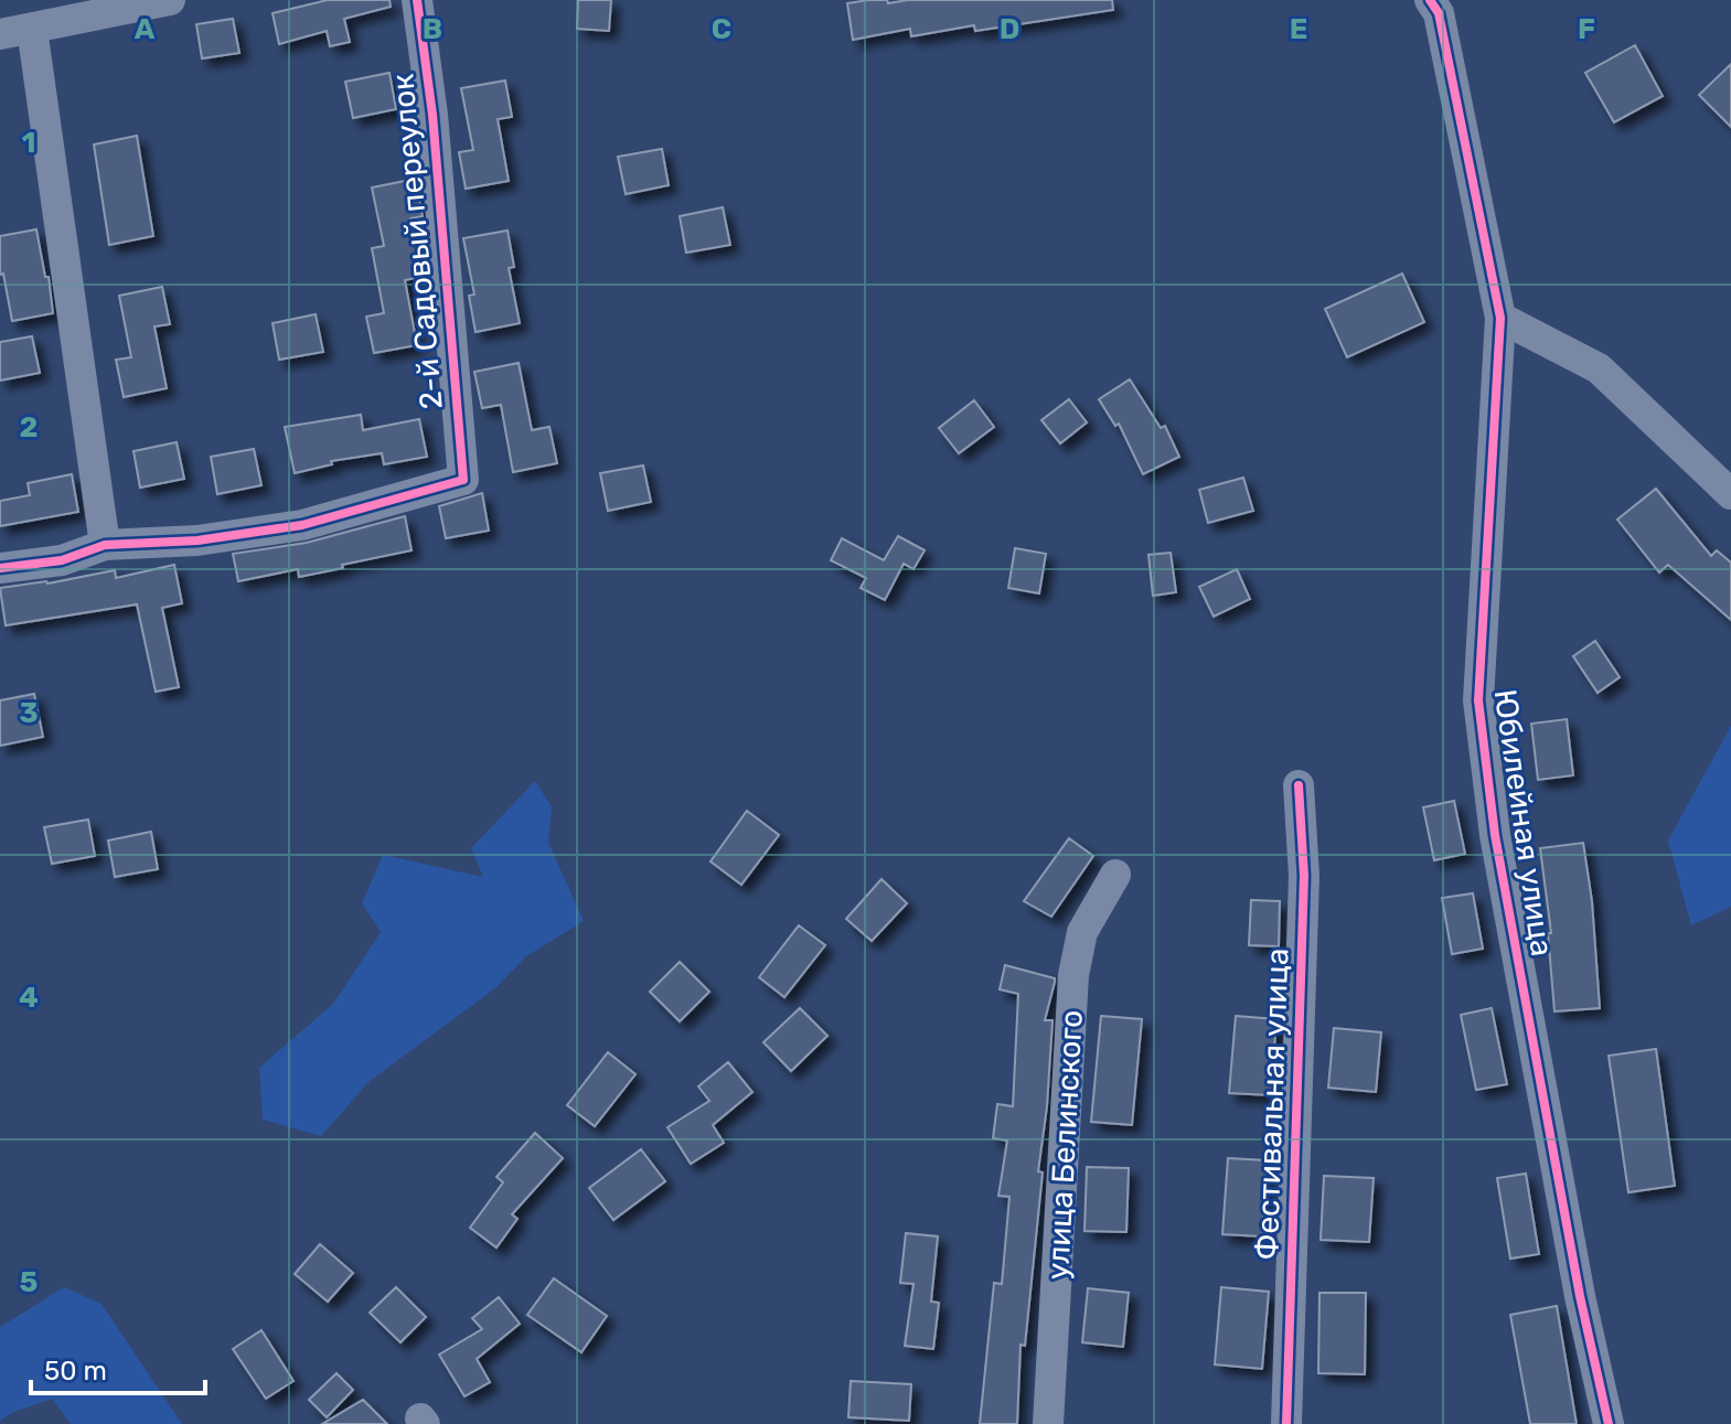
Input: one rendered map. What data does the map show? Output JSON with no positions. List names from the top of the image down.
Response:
{
  "streets": {
    "street": [
      "2-й Садовый переулок",
      "Юбилейная улица",
      "Фестивальная улица",
      "улица Белинского"
    ]
  },
  "scale_bar": "50 m",
  "grid": {
    "columns": [
      "A",
      "B",
      "C",
      "D",
      "E",
      "F"
    ],
    "rows": [
      "1",
      "2",
      "3",
      "4",
      "5"
    ]
  }
}
